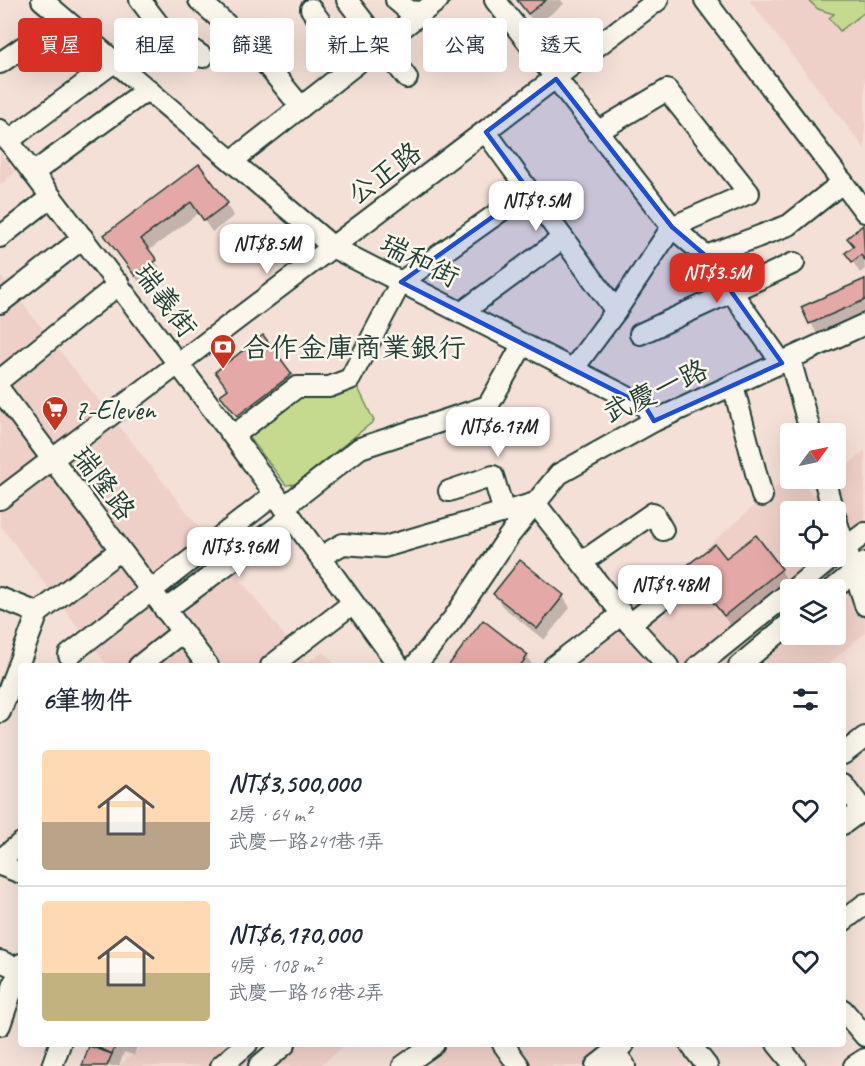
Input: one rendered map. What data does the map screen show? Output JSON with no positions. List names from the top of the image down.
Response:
{
  "streets": {
    "street": [
      "公正路",
      "瑞和街",
      "瑞義街",
      "武慶一路",
      "瑞隆路"
    ]
  },
  "crossings": [
    ["公正路", "瑞和街"],
    ["公正路", "瑞義街"],
    ["公正路", "瑞隆路"],
    ["瑞和街", "武慶一路"]
  ],
  "places": {
    "bank": ["合作金庫商業銀行"],
    "supermarket": ["7-Eleven"]
  },
  "north": "top right",
  "page": {
    "chip": [
      "買屋",
      "租屋",
      "篩選",
      "新上架",
      "公寓",
      "透天"
    ],
    "price": [
      "NT$9.5M",
      "NT$8.5M",
      "NT$3.5M",
      "NT$6.17M",
      "NT$3.96M",
      "NT$9.48M"
    ],
    "heading": "6筆物件",
    "list": [
      {
        "name": "NT$3,500,000",
        "note": "2房 · 64 m² · 武慶一路241巷1弄"
      },
      {
        "name": "NT$6,170,000",
        "note": "4房 · 108 m² · 武慶一路169巷2弄"
      }
    ]
  }
}
